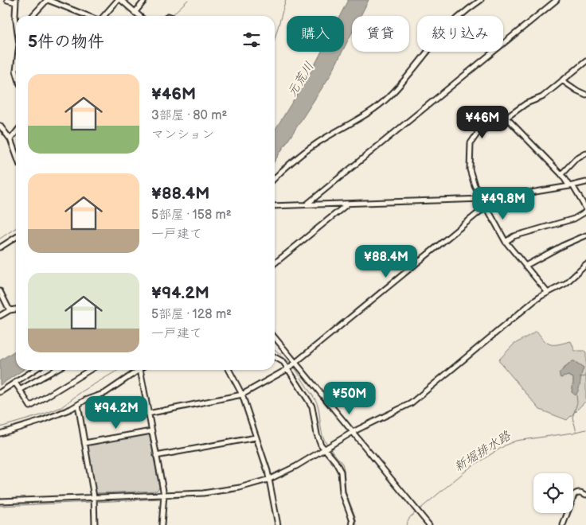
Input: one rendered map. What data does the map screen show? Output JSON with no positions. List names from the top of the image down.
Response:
{
  "water": ["元荒川", "新堀排水路"],
  "page": {
    "chip": ["購入", "賃貸", "絞り込み"],
    "heading": "5件の物件",
    "list": [
      {
        "name": "¥46M",
        "note": "3部屋 · 80 m² · マンション"
      },
      {
        "name": "¥88.4M",
        "note": "5部屋 · 158 m² · 一戸建て"
      },
      {
        "name": "¥94.2M",
        "note": "5部屋 · 128 m² · 一戸建て"
      }
    ],
    "price": [
      "¥46M",
      "¥49.8M",
      "¥88.4M",
      "¥50M",
      "¥94.2M"
    ]
  }
}
